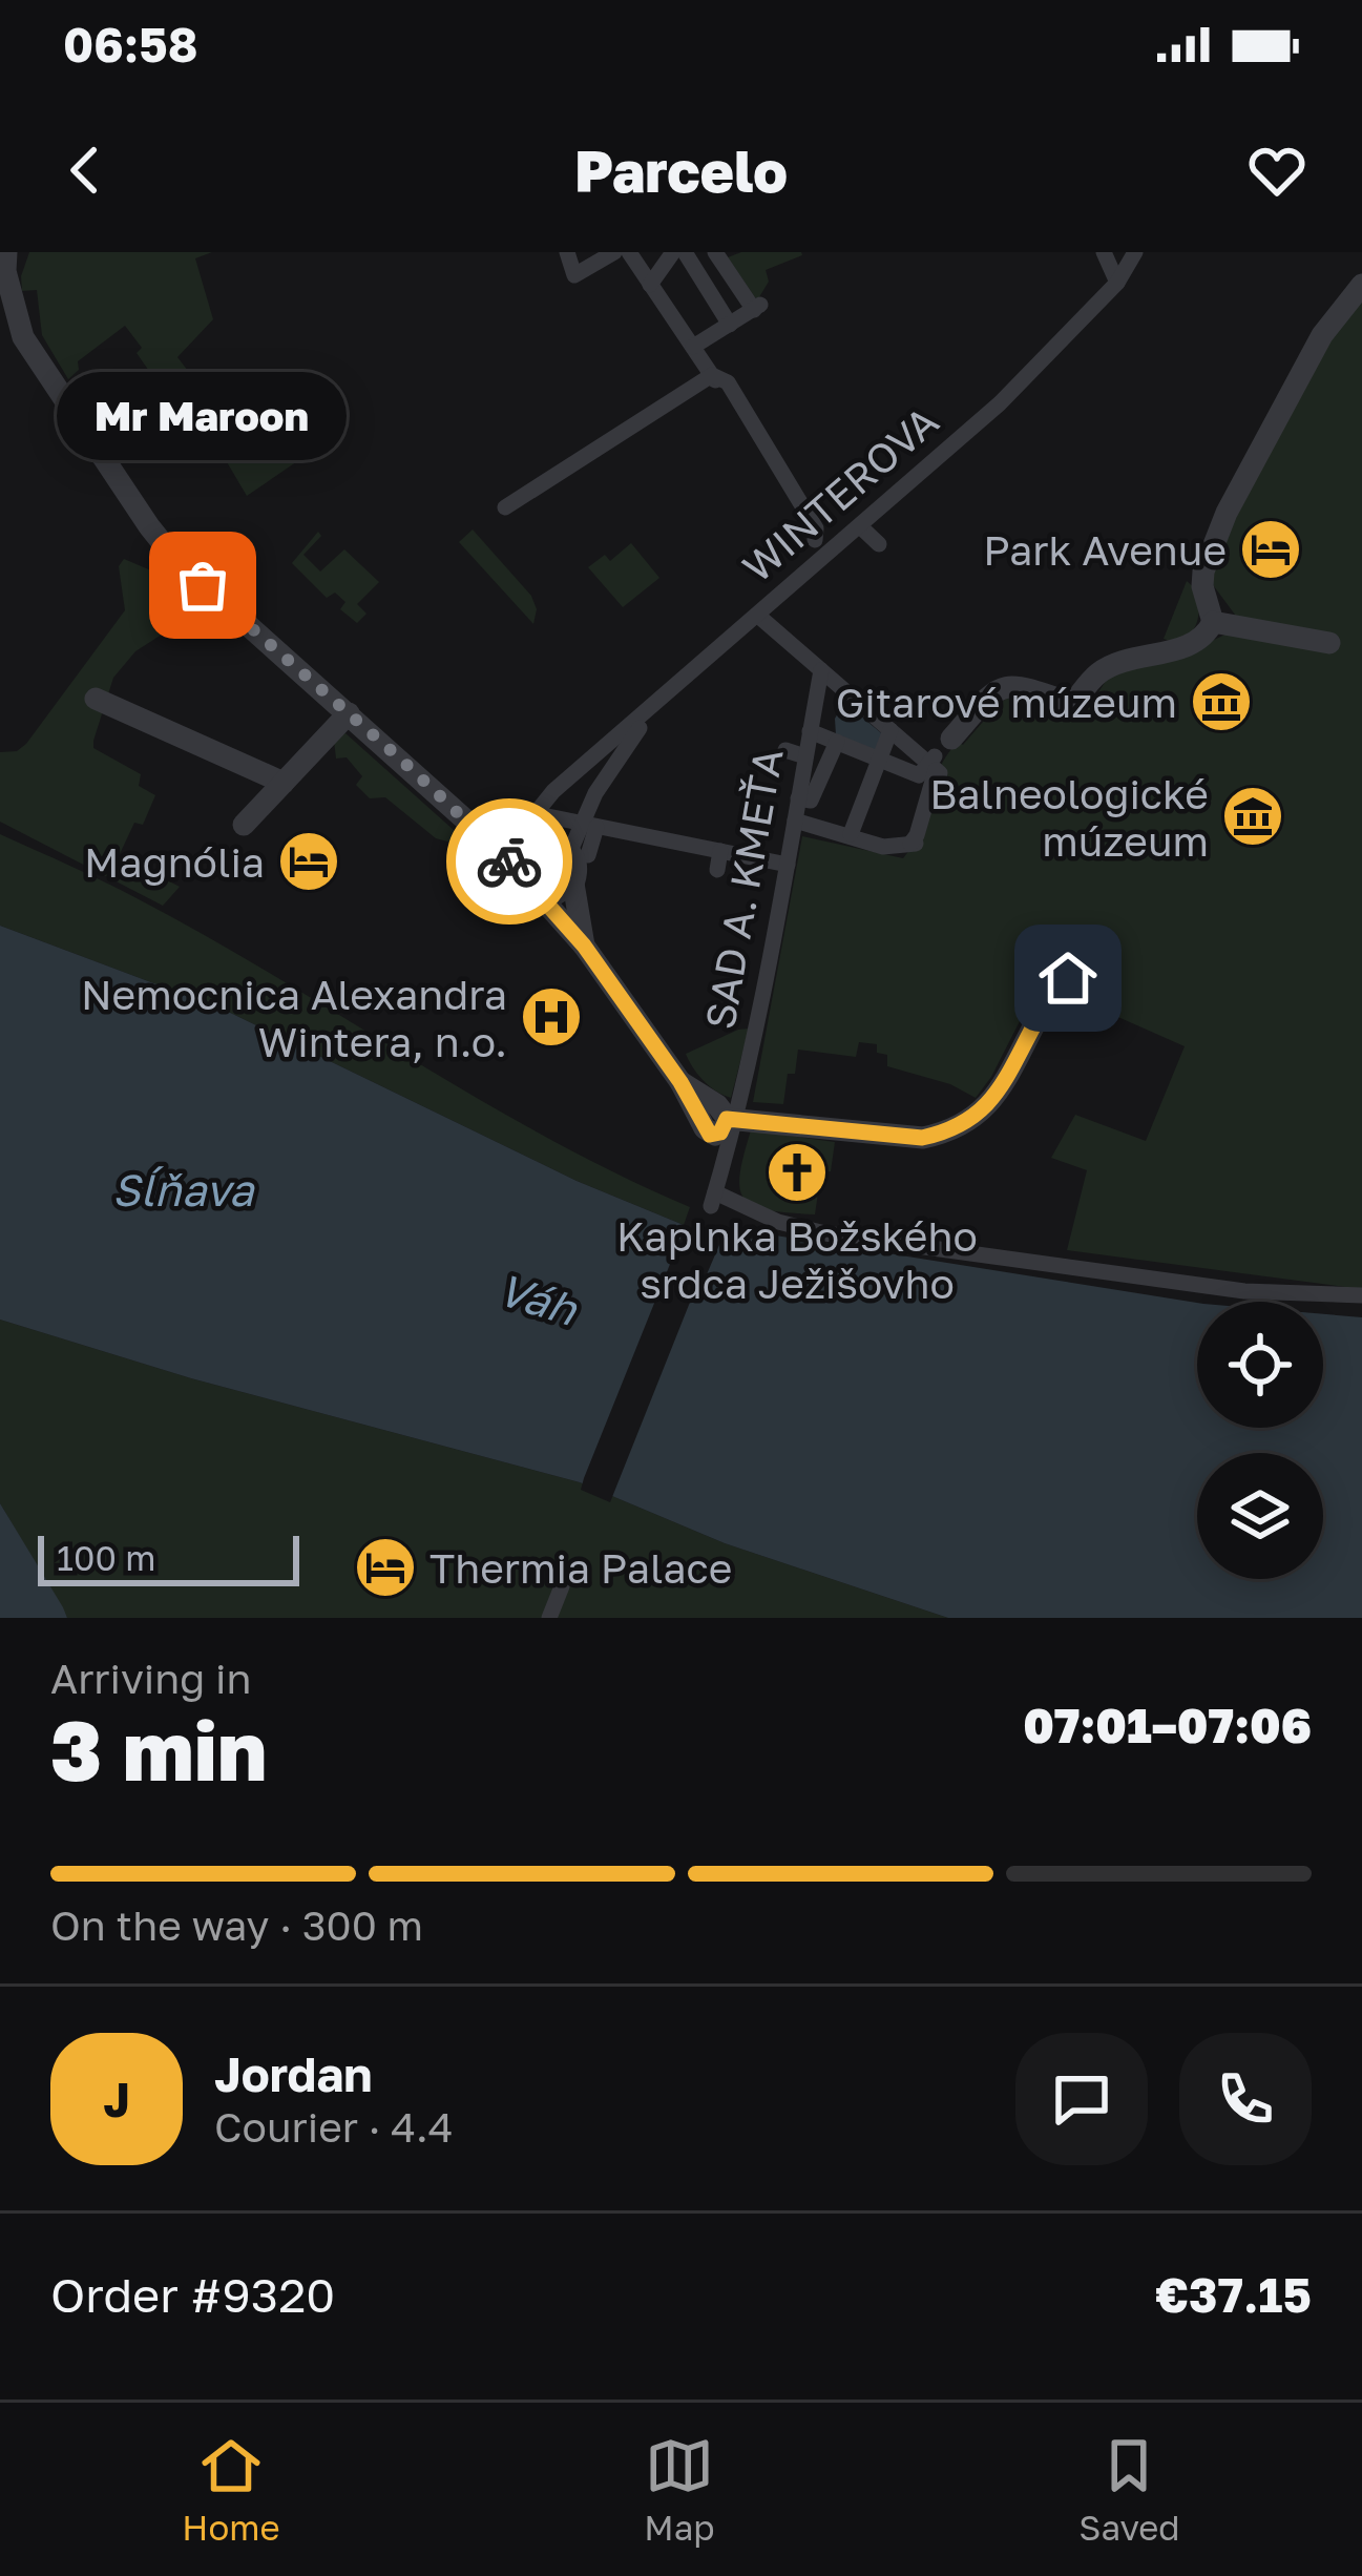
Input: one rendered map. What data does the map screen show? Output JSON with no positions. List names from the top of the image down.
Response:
{
  "streets": {
    "street": ["WINTEROVA", "SAD A. KMEŤA"]
  },
  "water": ["Sĺňava", "Váh"],
  "places": {
    "hotel": ["Park Avenue", "Magnólia", "Thermia Palace"],
    "other": ["Mr Maroon"],
    "museum": ["Gitarové múzeum", "Balneologické múzeum"],
    "hospital": ["Nemocnica Alexandra Wintera, n.o."],
    "church": ["Kaplnka Božského srdca Ježišovho"]
  },
  "scale_bar": "100 m",
  "page": {
    "status": "06:58",
    "header": "Parcelo",
    "bubble": "Mr Maroon",
    "scale": "100 m",
    "heading": ["3 min", "Arriving in", "07:01–07:06"],
    "panel": [
      "Jordan",
      "Courier · 4.4",
      "Order #9320",
      "€37.15"
    ],
    "bar": "On the way · 300 m",
    "round": "J",
    "tabs": ["Home", "Map", "Saved"]
  }
}
